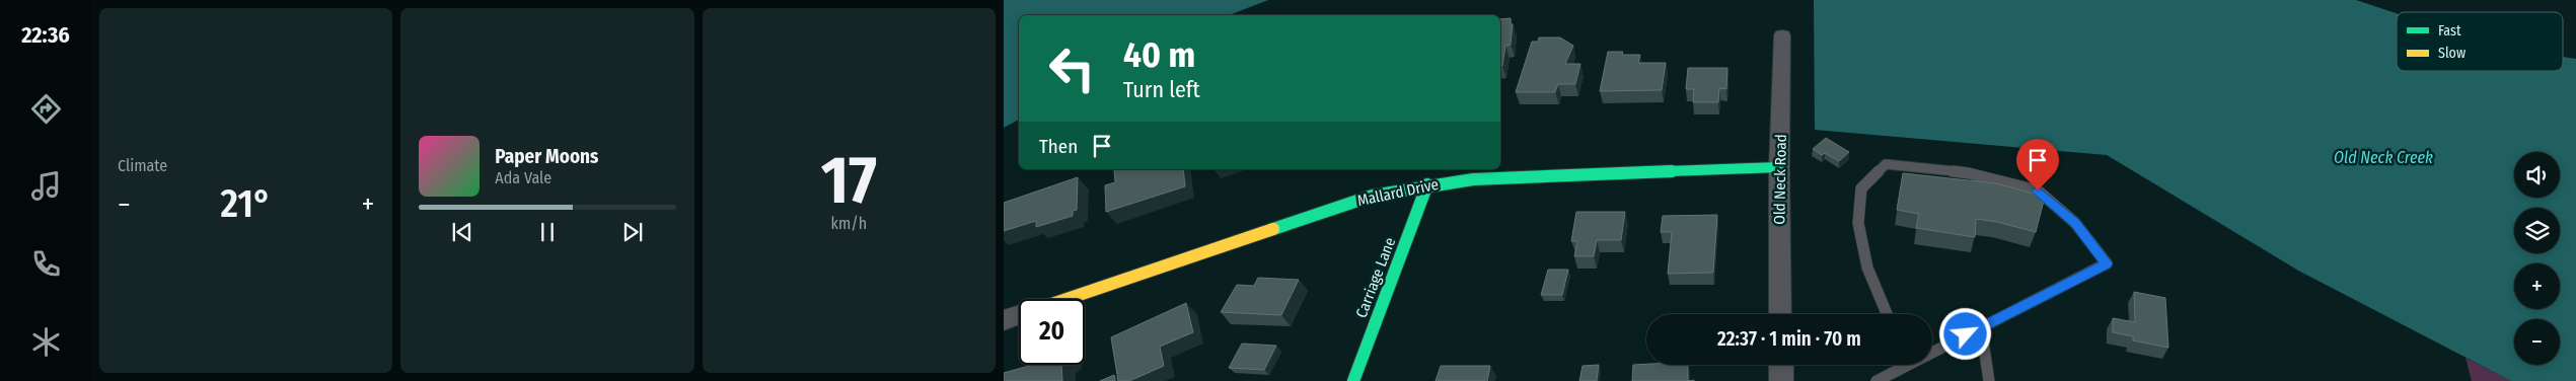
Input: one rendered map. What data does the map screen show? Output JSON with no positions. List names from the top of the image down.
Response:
{
  "streets": {
    "street": ["Old Neck Road", "Mallard Drive", "Carriage Lane"]
  },
  "crossings": [
    ["Old Neck Road", "Mallard Drive"],
    ["Mallard Drive", "Carriage Lane"]
  ],
  "water": ["Old Neck Creek"],
  "legend": ["Fast", "Slow"],
  "page": {
    "tabs": "22:36",
    "tile": [
      "Climate",
      ["17", "km/h"]
    ],
    "turn": ["40 m", "Turn left"],
    "then": "Then",
    "song": ["Paper Moons", "Ada Vale"],
    "map_buttons": ["+", "−"],
    "heat": ["−", "21°", "+"],
    "limit": "20",
    "trip": "22:37 · 1 min · 70 m"
  }
}
